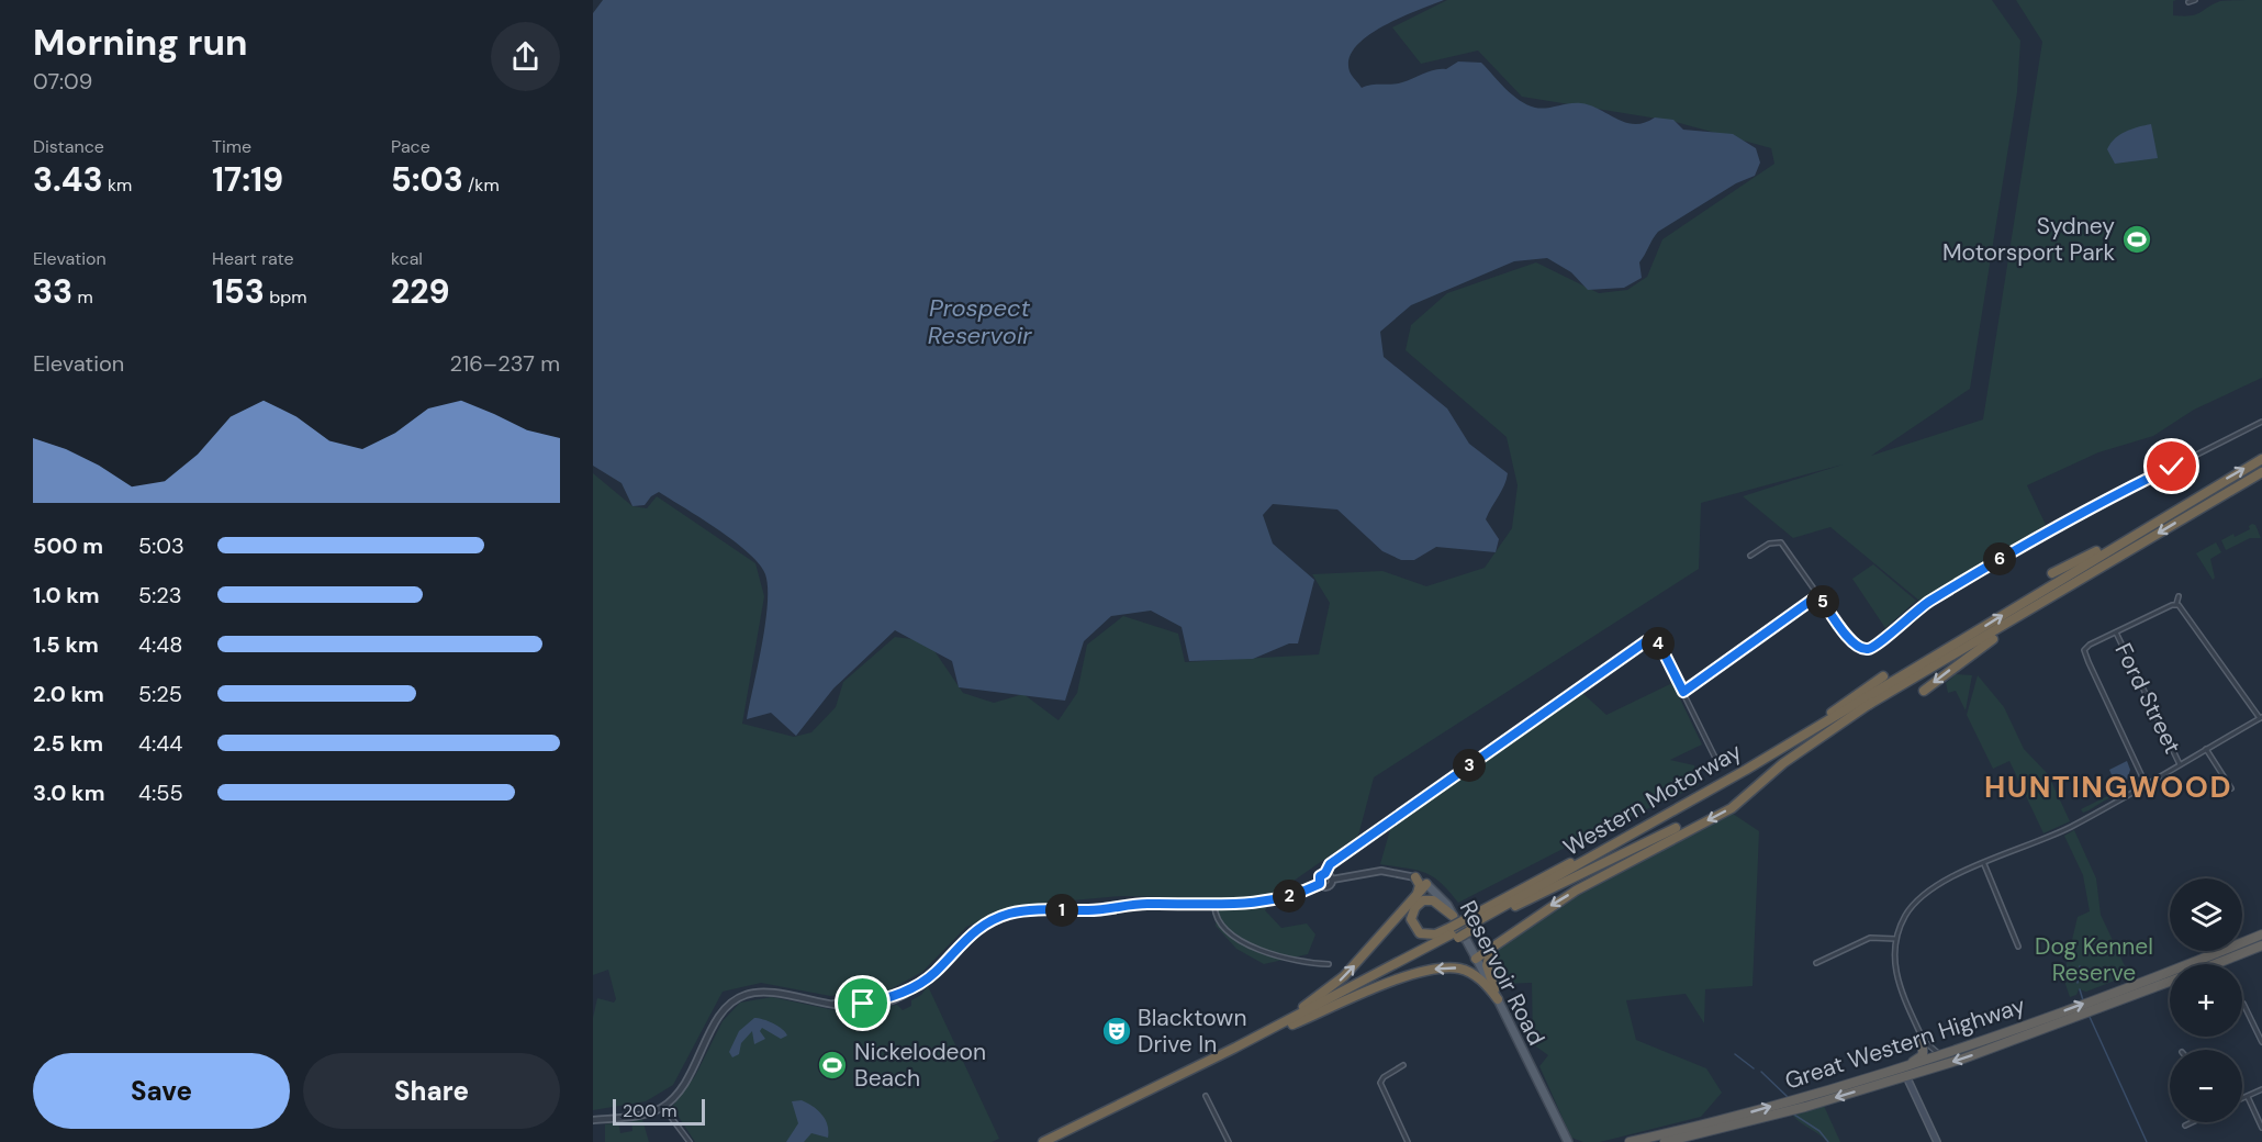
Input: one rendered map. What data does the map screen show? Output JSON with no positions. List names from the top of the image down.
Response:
{
  "streets": {
    "highway": ["Western Motorway", "Great Western Highway"],
    "main road": ["Reservoir Road"],
    "street": ["Ford Street"]
  },
  "districts": ["HUNTINGWOOD"],
  "water": ["Prospect Reservoir"],
  "parks": ["Dog Kennel Reserve"],
  "places": {
    "sports": ["Sydney Motorsport Park", "Nickelodeon Beach"],
    "theatre": ["Blacktown Drive In"]
  },
  "scale_bar": "200 m",
  "page": {
    "heading": ["Morning run", "07:09"],
    "stats": [
      ["Distance", "3.43 km"],
      ["Time", "17:19"],
      ["Pace", "5:03 /km"],
      ["Elevation", "33 m"],
      ["Heart rate", "153 bpm"],
      ["kcal", "229"]
    ],
    "chart": ["Elevation", "216–237 m"],
    "list": [
      {
        "name": "500 m",
        "note": "5:03"
      },
      {
        "name": "1.0 km",
        "note": "5:23"
      },
      {
        "name": "1.5 km",
        "note": "4:48"
      },
      {
        "name": "2.0 km",
        "note": "5:25"
      },
      {
        "name": "2.5 km",
        "note": "4:44"
      },
      {
        "name": "3.0 km",
        "note": "4:55"
      }
    ],
    "pins": [
      "6",
      "5",
      "4",
      "3",
      "2",
      "1"
    ],
    "map_buttons": ["+", "−"],
    "buttons": ["Save", "Share"],
    "scale": "200 m"
  }
}
